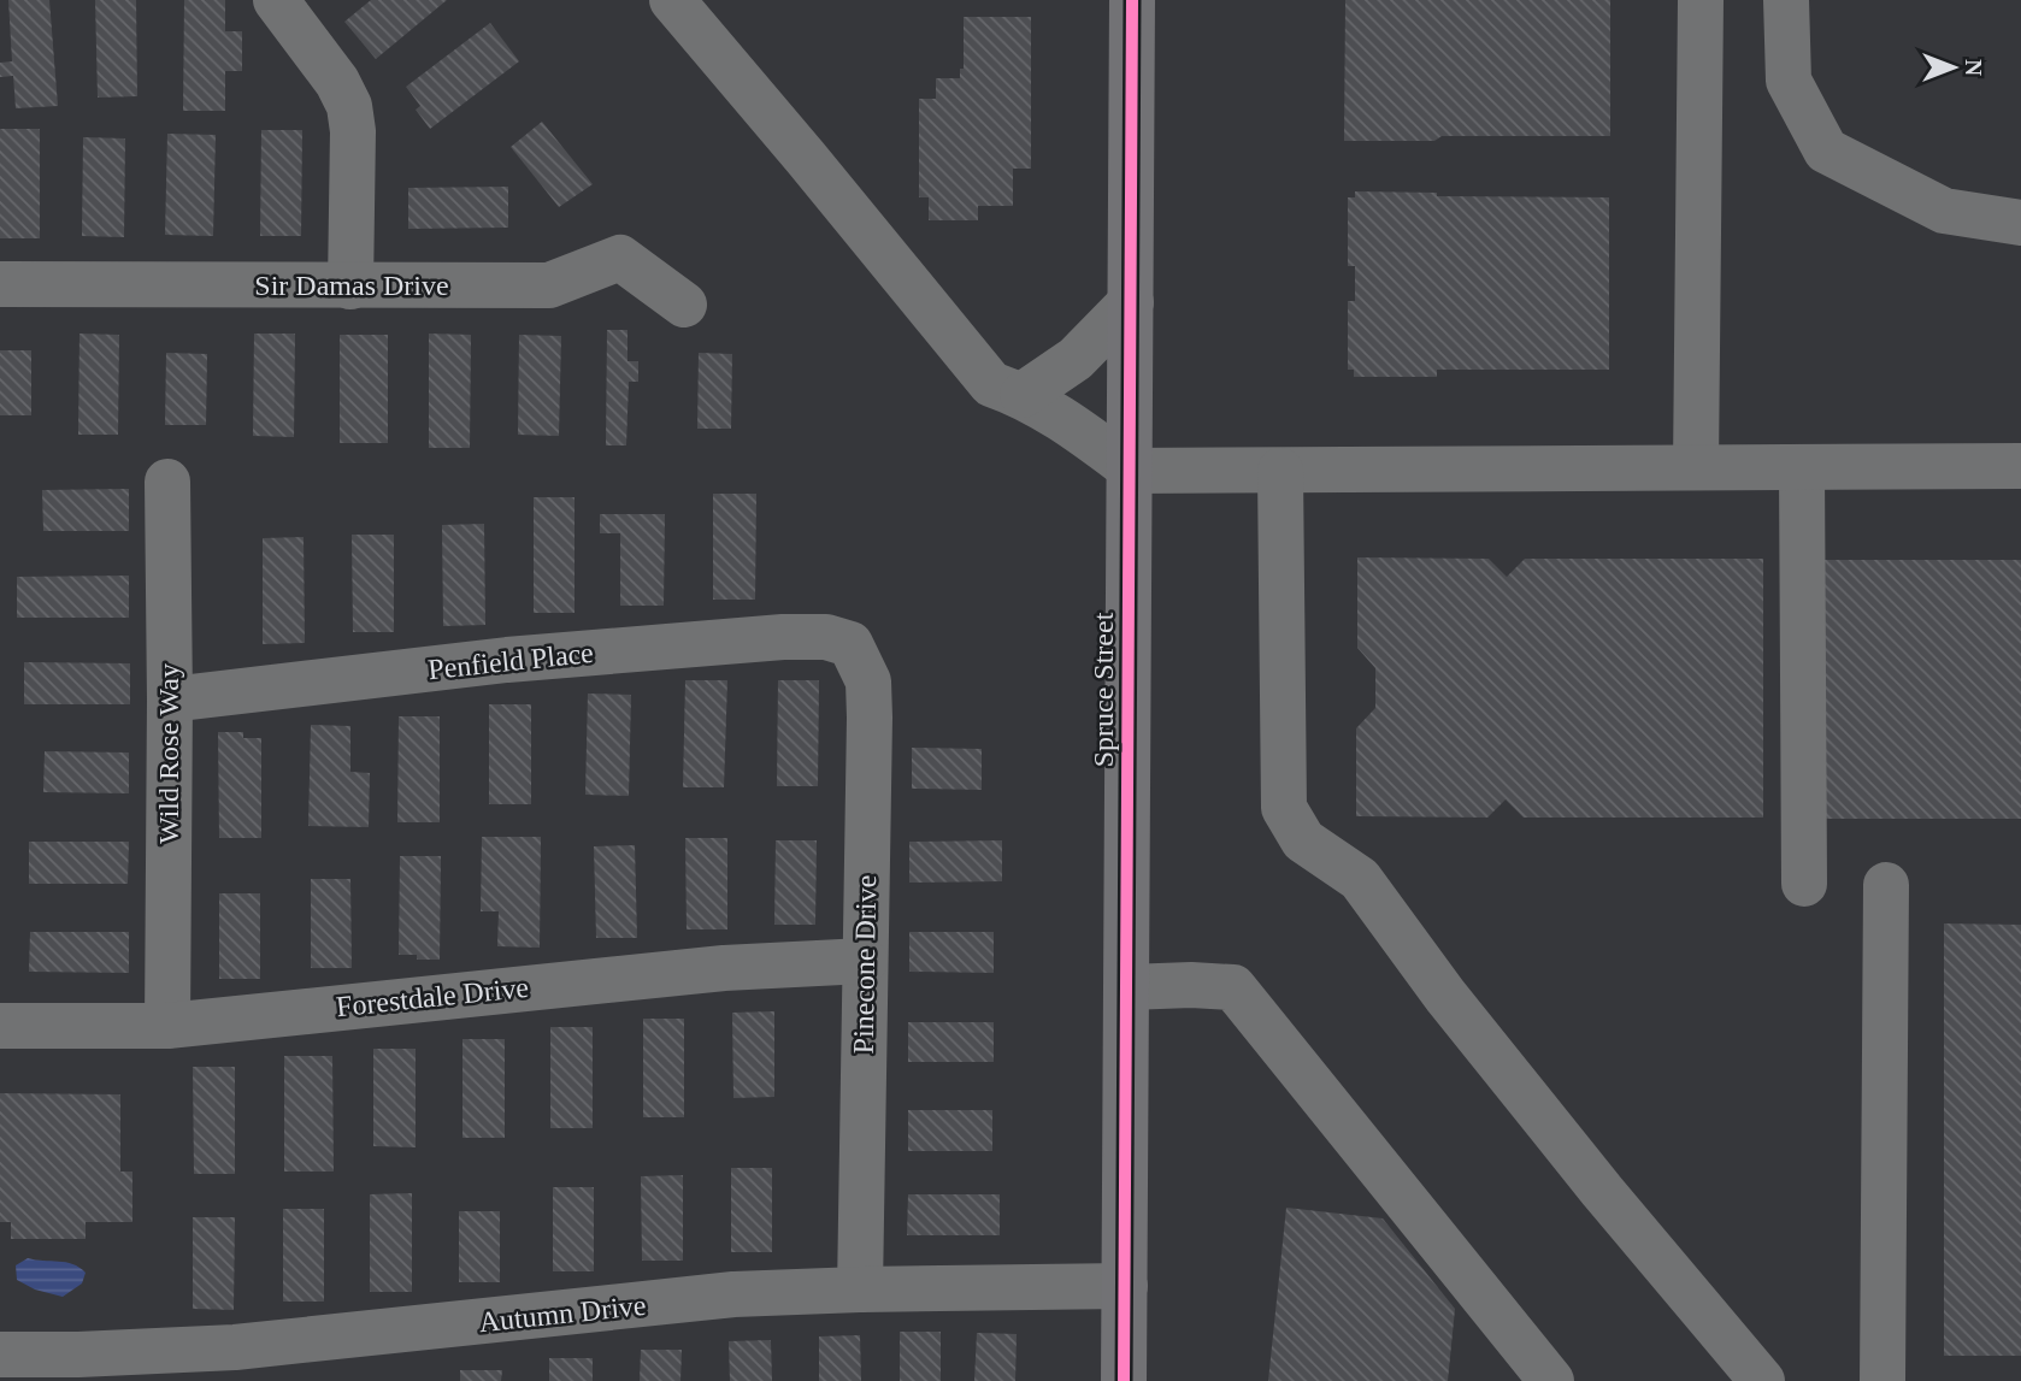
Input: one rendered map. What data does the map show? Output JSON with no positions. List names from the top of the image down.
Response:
{
  "streets": {
    "main road": ["Spruce Street"],
    "lane": [
      "Sir Damas Drive",
      "Penfield Place",
      "Wild Rose Way",
      "Pinecone Drive",
      "Forestdale Drive",
      "Autumn Drive"
    ]
  },
  "crossings": [
    ["Penfield Place", "Wild Rose Way"],
    ["Penfield Place", "Pinecone Drive"],
    ["Spruce Street", "Autumn Drive"],
    ["Wild Rose Way", "Forestdale Drive"],
    ["Pinecone Drive", "Forestdale Drive"],
    ["Pinecone Drive", "Autumn Drive"]
  ],
  "north": "right"
}
